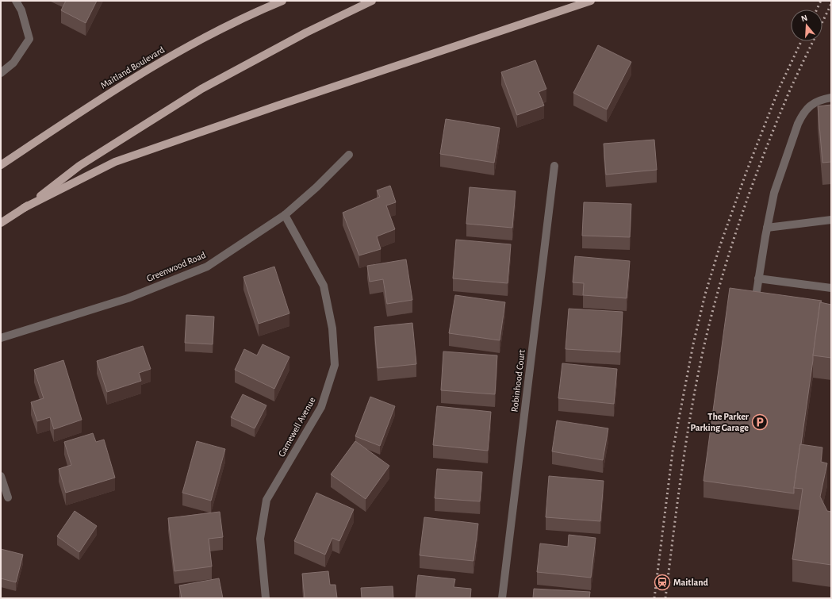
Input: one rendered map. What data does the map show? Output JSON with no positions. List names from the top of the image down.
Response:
{
  "streets": {
    "main road": ["Maitland Boulevard"],
    "street": ["Greenwood Road", "Robinhood Court", "Gamewell Avenue"]
  },
  "crossings": [
    ["Greenwood Road", "Gamewell Avenue"]
  ],
  "places": {
    "parking": ["The Parker Parking Garage"],
    "station": ["Maitland"]
  },
  "north": "top"
}
